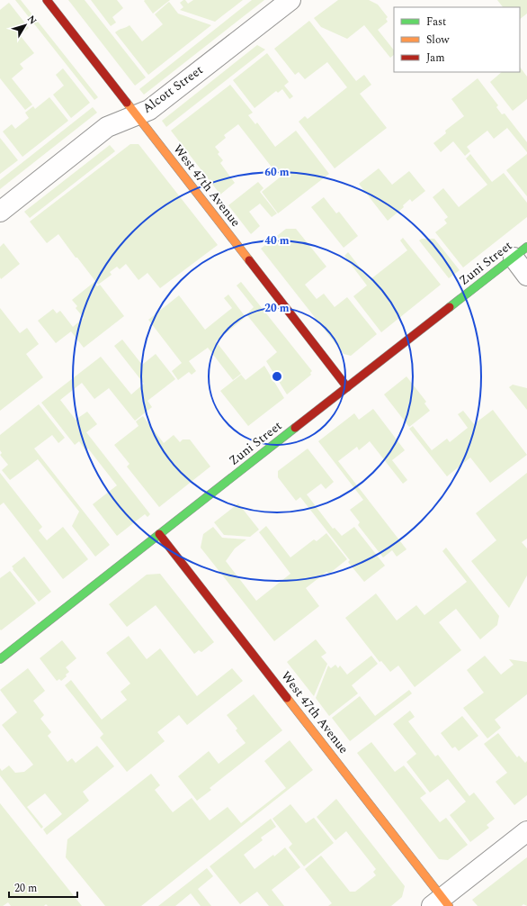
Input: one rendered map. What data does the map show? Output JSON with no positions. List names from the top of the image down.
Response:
{
  "streets": {
    "street": ["Alcott Street", "West 47th Avenue", "Zuni Street"]
  },
  "crossings": [
    ["Alcott Street", "West 47th Avenue"],
    ["West 47th Avenue", "Zuni Street"]
  ],
  "legend": ["Fast", "Slow", "Jam"],
  "scale_bar": "20 m",
  "north": "top right",
  "rings": ["60 m", "40 m", "20 m"]
}
